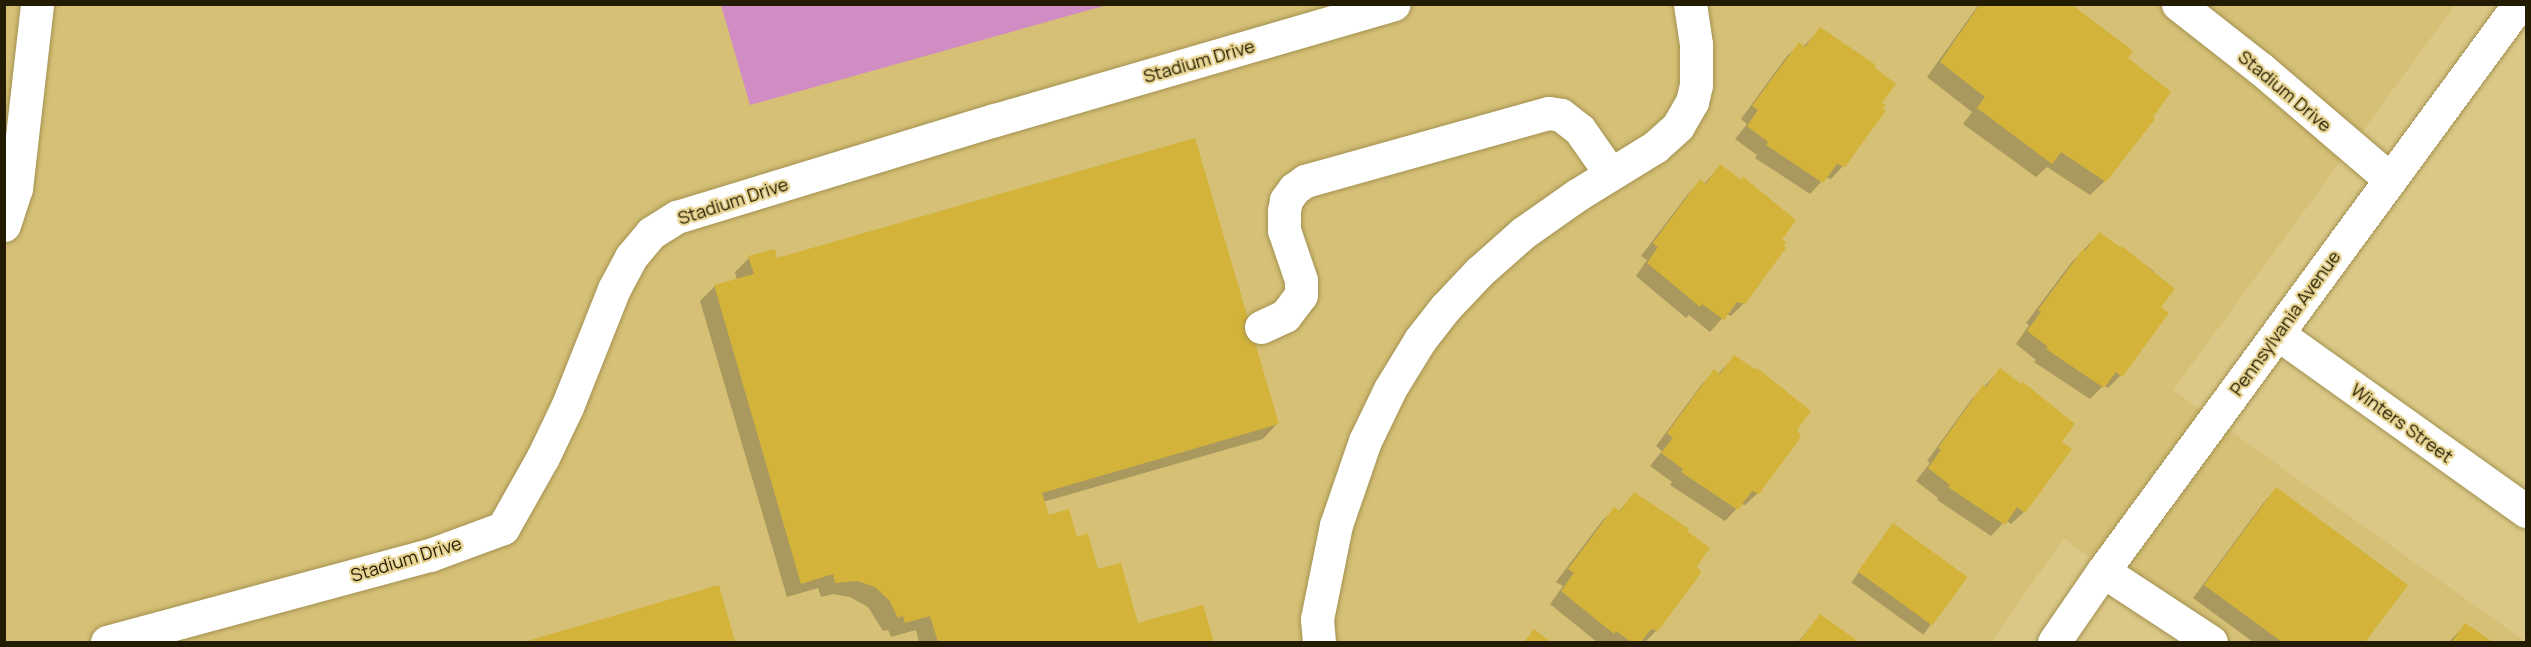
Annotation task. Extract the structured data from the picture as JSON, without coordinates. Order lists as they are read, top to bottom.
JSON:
{
  "streets": {
    "street": ["Stadium Drive", "Pennsylvania Avenue", "Winters Street"]
  },
  "crossings": [
    ["Stadium Drive", "Pennsylvania Avenue"],
    ["Pennsylvania Avenue", "Winters Street"]
  ]
}
